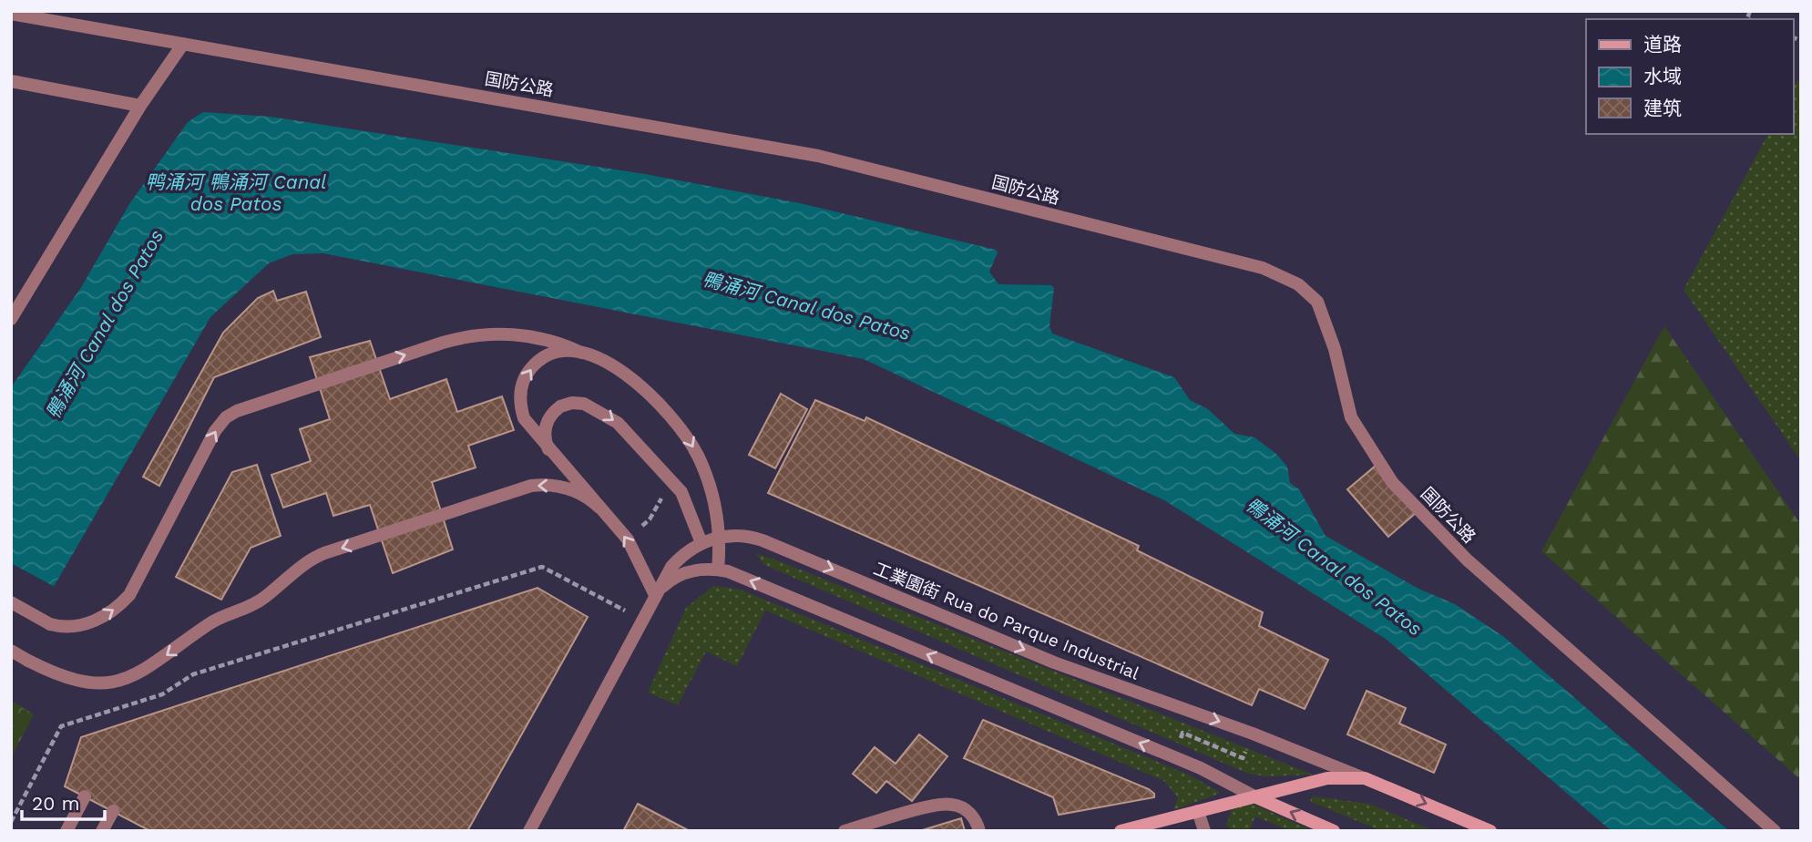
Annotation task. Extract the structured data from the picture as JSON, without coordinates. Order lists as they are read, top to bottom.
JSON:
{
  "streets": {
    "street": ["国防公路", "工業園街 Rua do Parque Industrial"]
  },
  "water": ["鸭涌河 鴨涌河 Canal dos Patos", "鴨涌河 Canal dos Patos"],
  "legend": ["道路", "水域", "建筑"],
  "scale_bar": "20 m"
}
